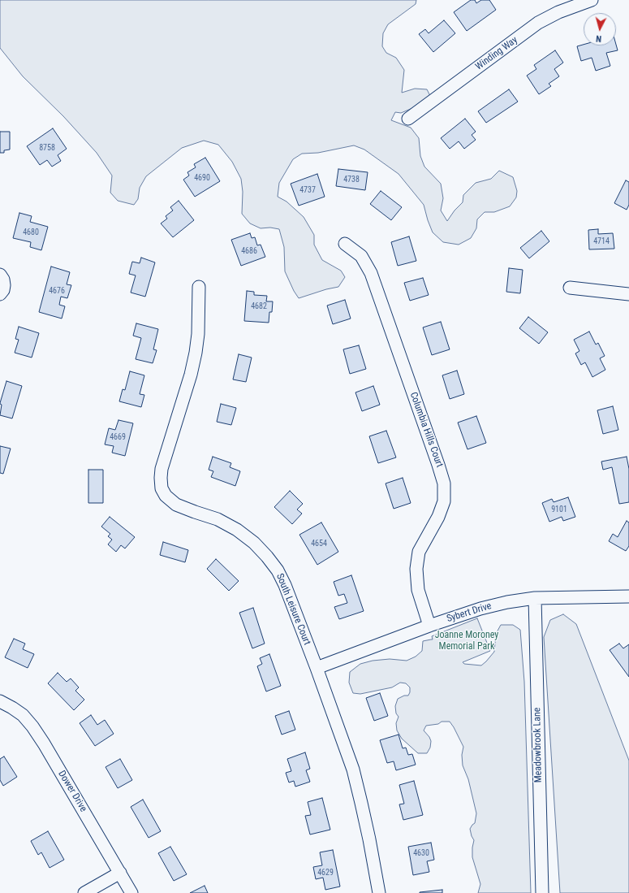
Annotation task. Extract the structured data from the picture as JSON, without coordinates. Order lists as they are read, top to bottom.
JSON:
{
  "streets": {
    "street": [
      "Winding Way",
      "Columbia Hills Court",
      "South Leisure Court",
      "Sybert Drive",
      "Meadowbrook Lane",
      "Dower Drive"
    ]
  },
  "crossings": [
    ["Columbia Hills Court", "Sybert Drive"],
    ["South Leisure Court", "Sybert Drive"],
    ["Sybert Drive", "Meadowbrook Lane"]
  ],
  "parks": ["Joanne Moroney Memorial Park"],
  "house_numbers": [
    "8758",
    "4690",
    "4738",
    "4737",
    "4680",
    "4714",
    "4686",
    "4676",
    "4682",
    "4669",
    "9101",
    "4654",
    "4630",
    "4629"
  ],
  "north": "bottom"
}
